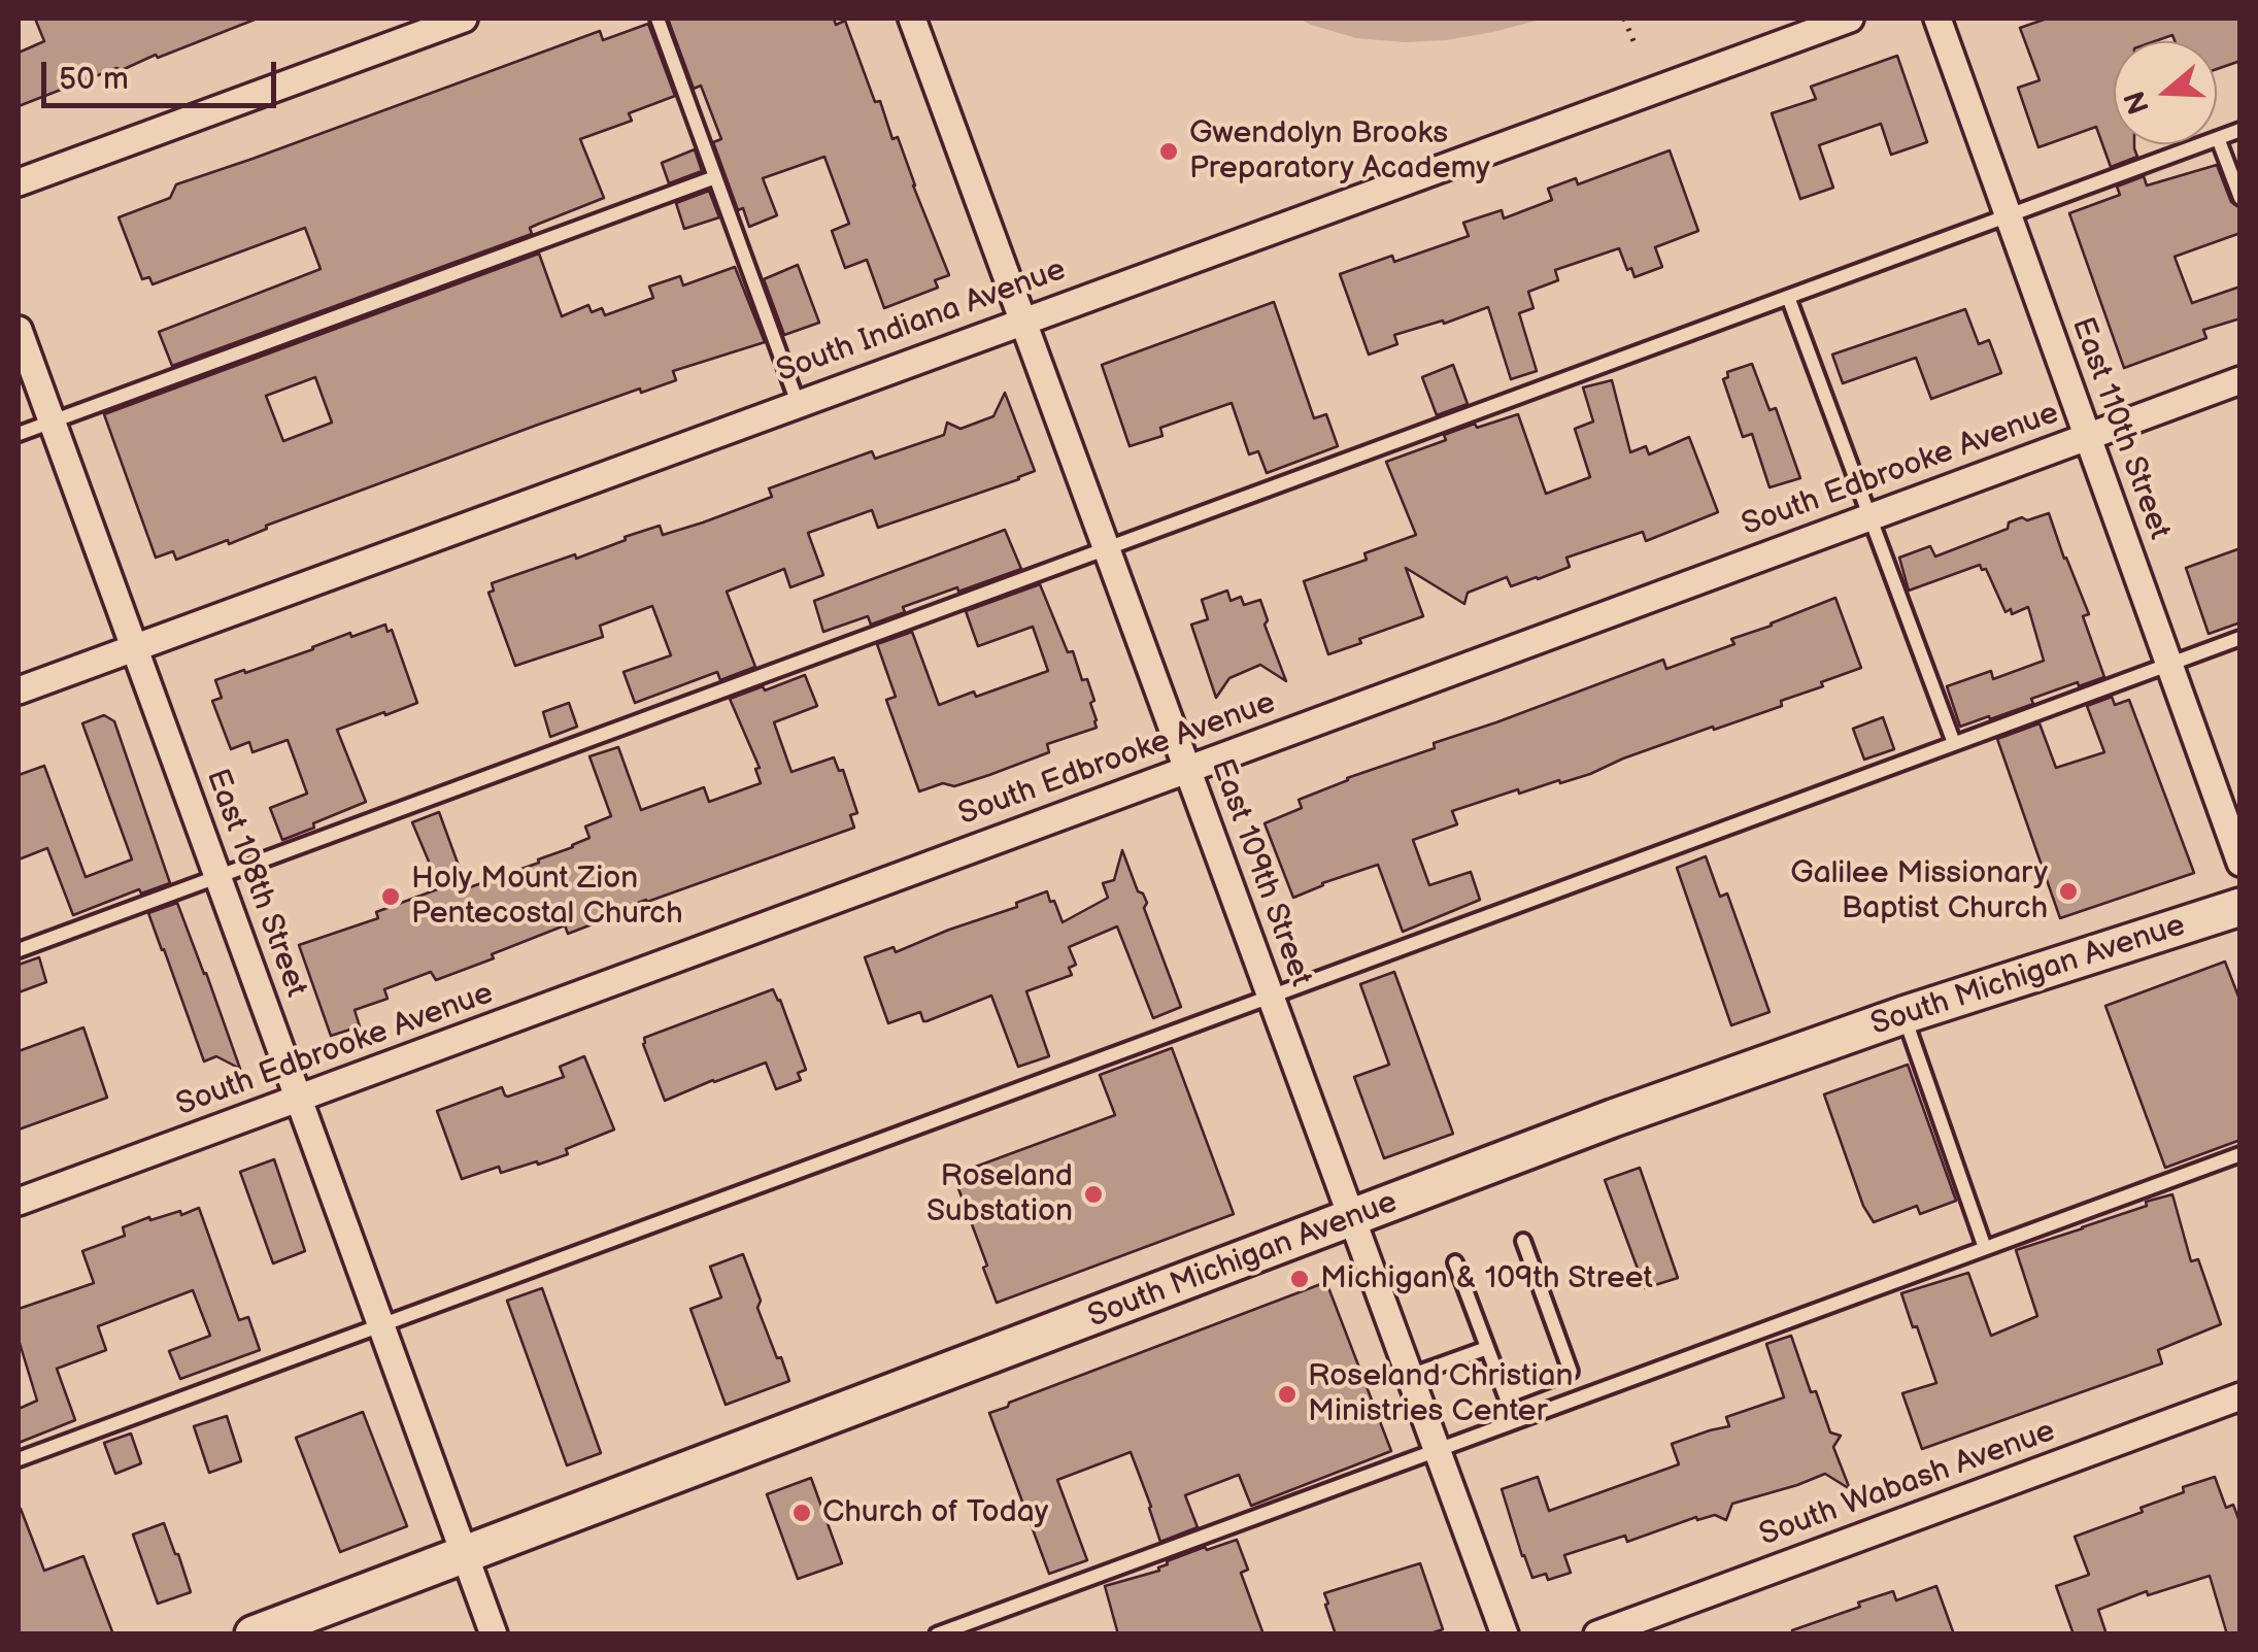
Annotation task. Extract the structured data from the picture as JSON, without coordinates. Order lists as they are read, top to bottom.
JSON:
{
  "streets": {
    "main road": ["South Michigan Avenue"],
    "street": [
      "South Indiana Avenue",
      "East 110th Street",
      "South Edbrooke Avenue",
      "East 109th Street",
      "East 108th Street",
      "South Wabash Avenue"
    ]
  },
  "crossings": [
    ["South Indiana Avenue", "East 109th Street"],
    ["South Indiana Avenue", "East 108th Street"],
    ["East 110th Street", "South Edbrooke Avenue"],
    ["South Edbrooke Avenue", "East 109th Street"],
    ["South Edbrooke Avenue", "East 108th Street"],
    ["East 109th Street", "South Michigan Avenue"],
    ["East 108th Street", "South Michigan Avenue"]
  ],
  "places": [
    "Gwendolyn Brooks Preparatory Academy",
    "Galilee Missionary Baptist Church",
    "Holy Mount Zion Pentecostal Church",
    "Roseland Substation",
    "Michigan & 109th Street",
    "Roseland Christian Ministries Center",
    "Church of Today"
  ],
  "scale_bar": "50 m",
  "north": "left"
}
